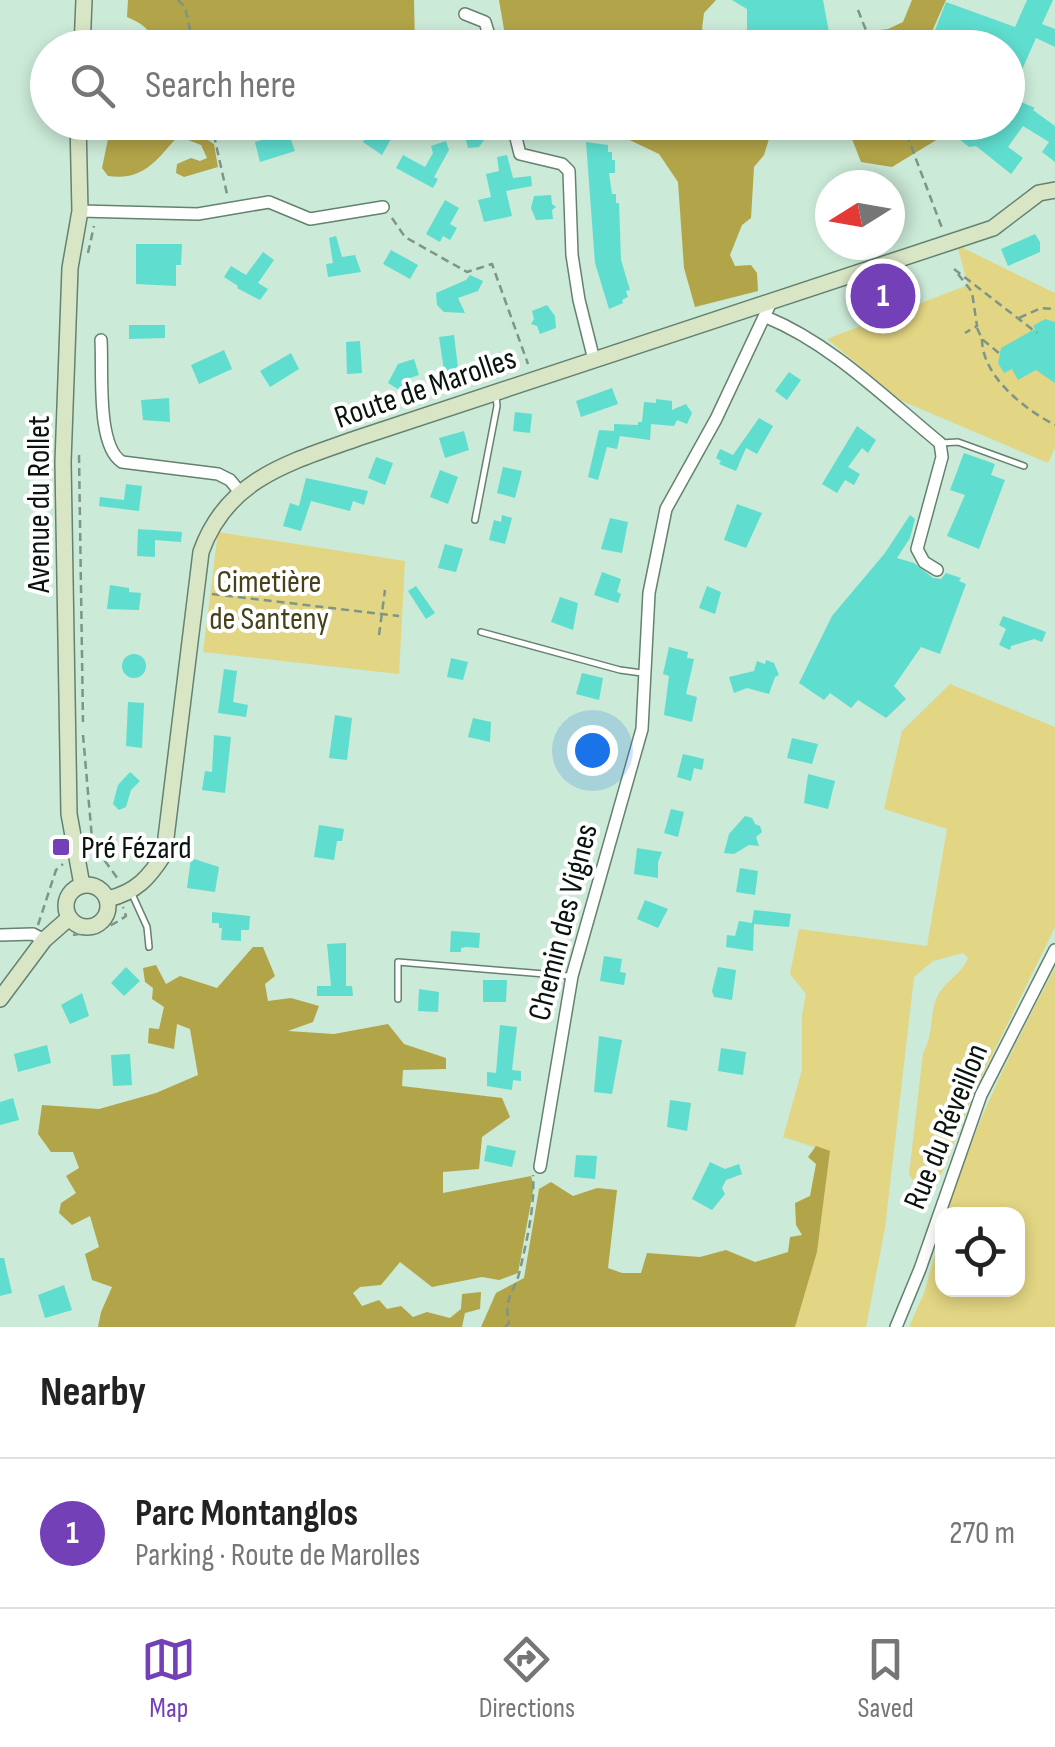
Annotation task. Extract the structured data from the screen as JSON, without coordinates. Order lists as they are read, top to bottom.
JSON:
{
  "streets": {
    "street": [
      "Route de Marolles",
      "Avenue du Rollet",
      "Chemin des Vignes",
      "Rue du Réveillon"
    ]
  },
  "crossings": [
    ["Route de Marolles", "Avenue du Rollet"],
    ["Route de Marolles", "Chemin des Vignes"]
  ],
  "parks": ["Cimetière de Santeny"],
  "places": {
    "transit": ["Pré Fézard"]
  },
  "north": "left",
  "page": {
    "search": "Search here",
    "pins": "1",
    "heading": "Nearby",
    "list": [
      {
        "mark": "1",
        "name": "Parc Montanglos",
        "note": "Parking · Route de Marolles",
        "value": "270 m"
      }
    ],
    "nav": ["Map", "Directions", "Saved"]
  }
}
